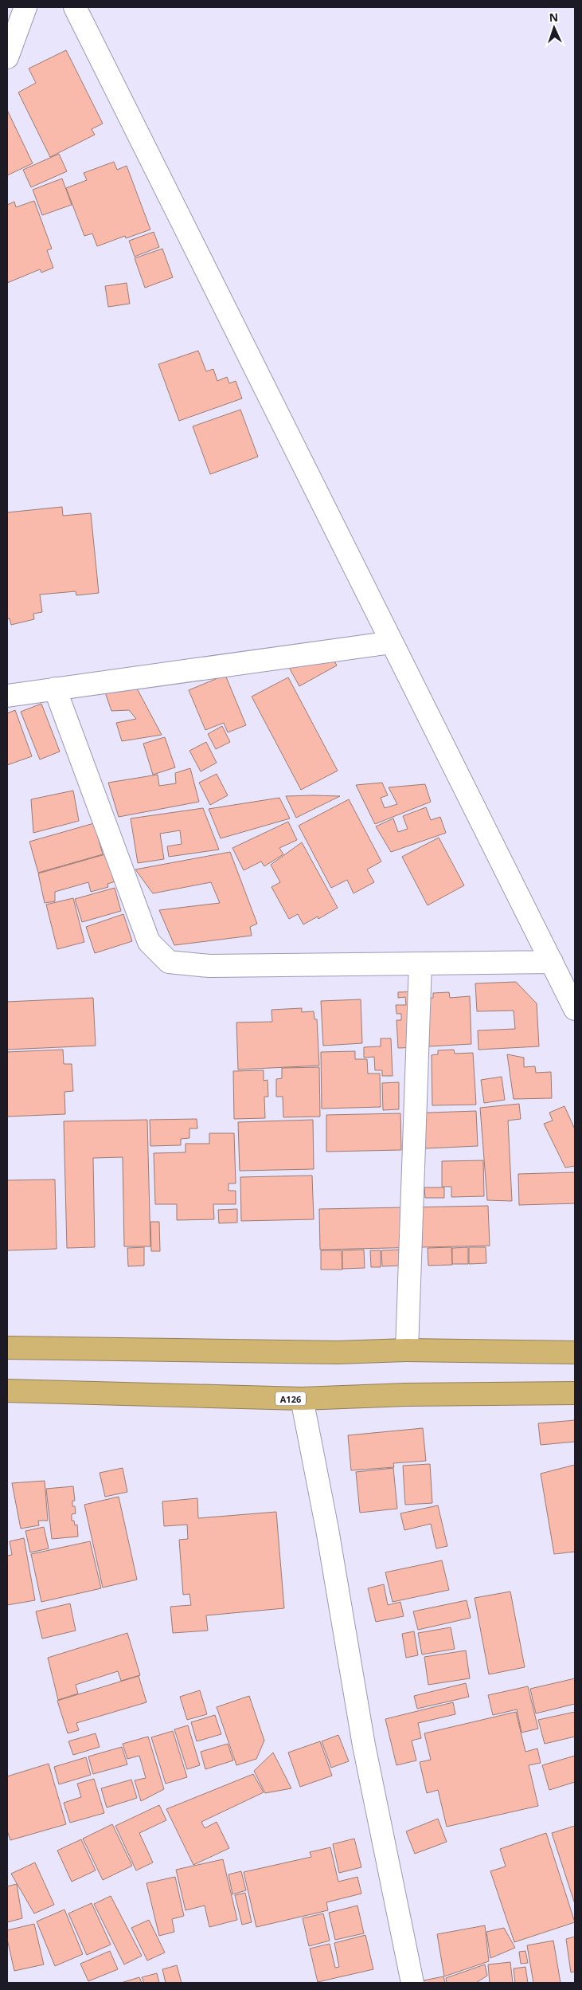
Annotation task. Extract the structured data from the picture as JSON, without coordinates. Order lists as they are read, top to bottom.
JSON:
{
  "streets": {
    "highway": ["A126"]
  },
  "north": "top"
}
